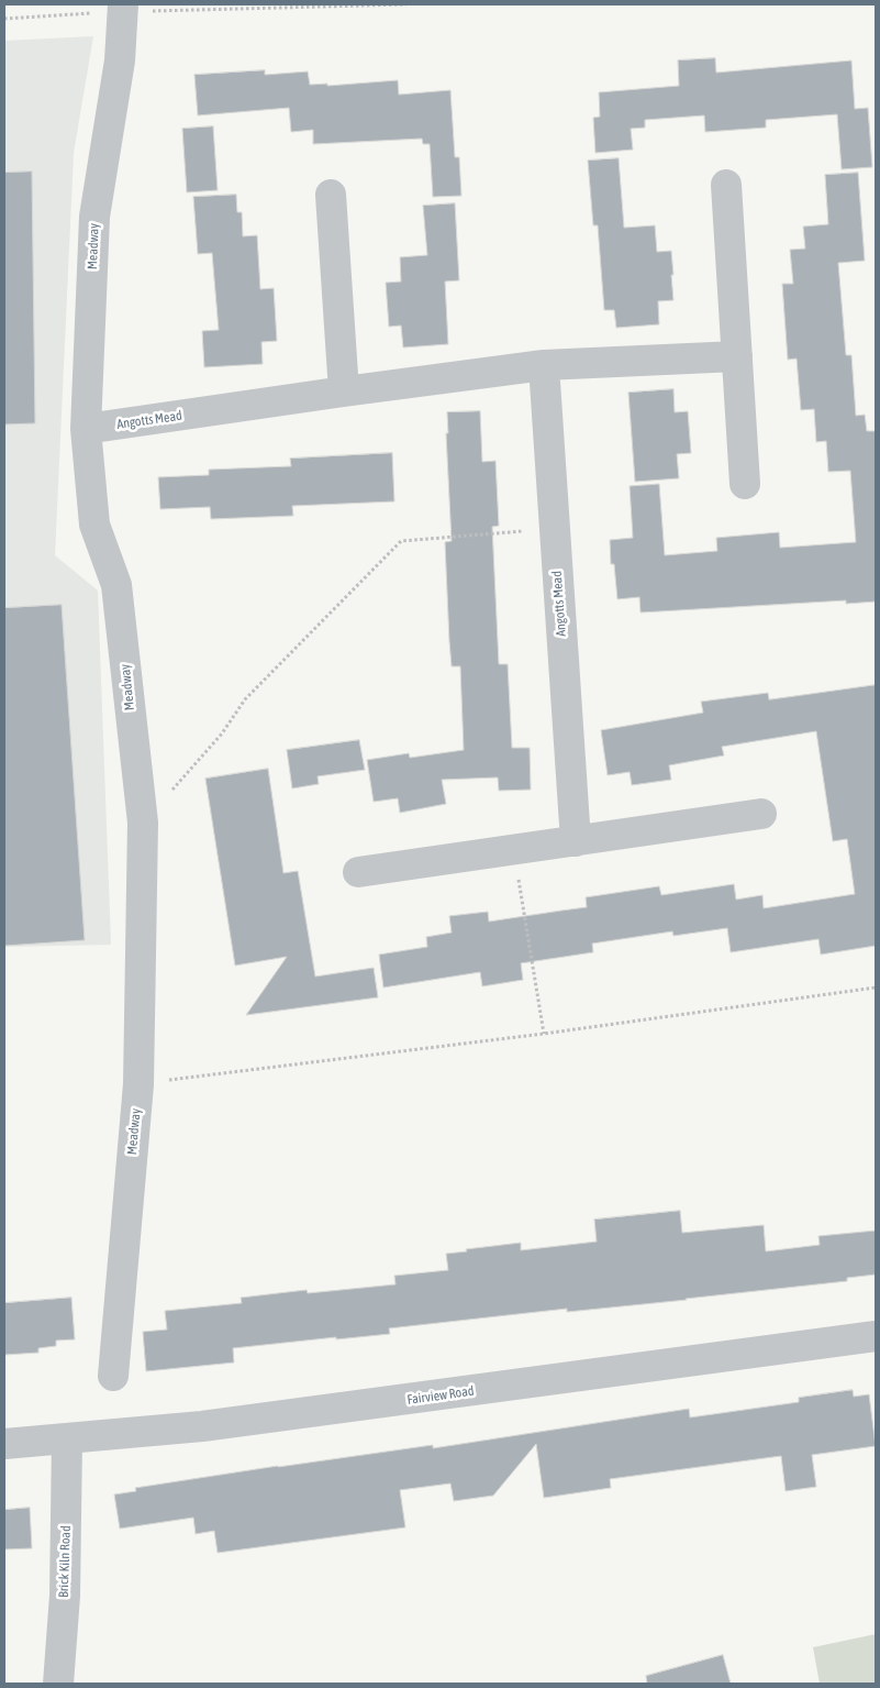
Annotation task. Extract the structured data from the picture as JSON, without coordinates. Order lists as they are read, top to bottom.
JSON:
{
  "streets": {
    "street": [
      "Meadway",
      "Angotts Mead",
      "Fairview Road",
      "Brick Kiln Road"
    ]
  },
  "crossings": [
    ["Meadway", "Angotts Mead"],
    ["Fairview Road", "Brick Kiln Road"]
  ]
}
